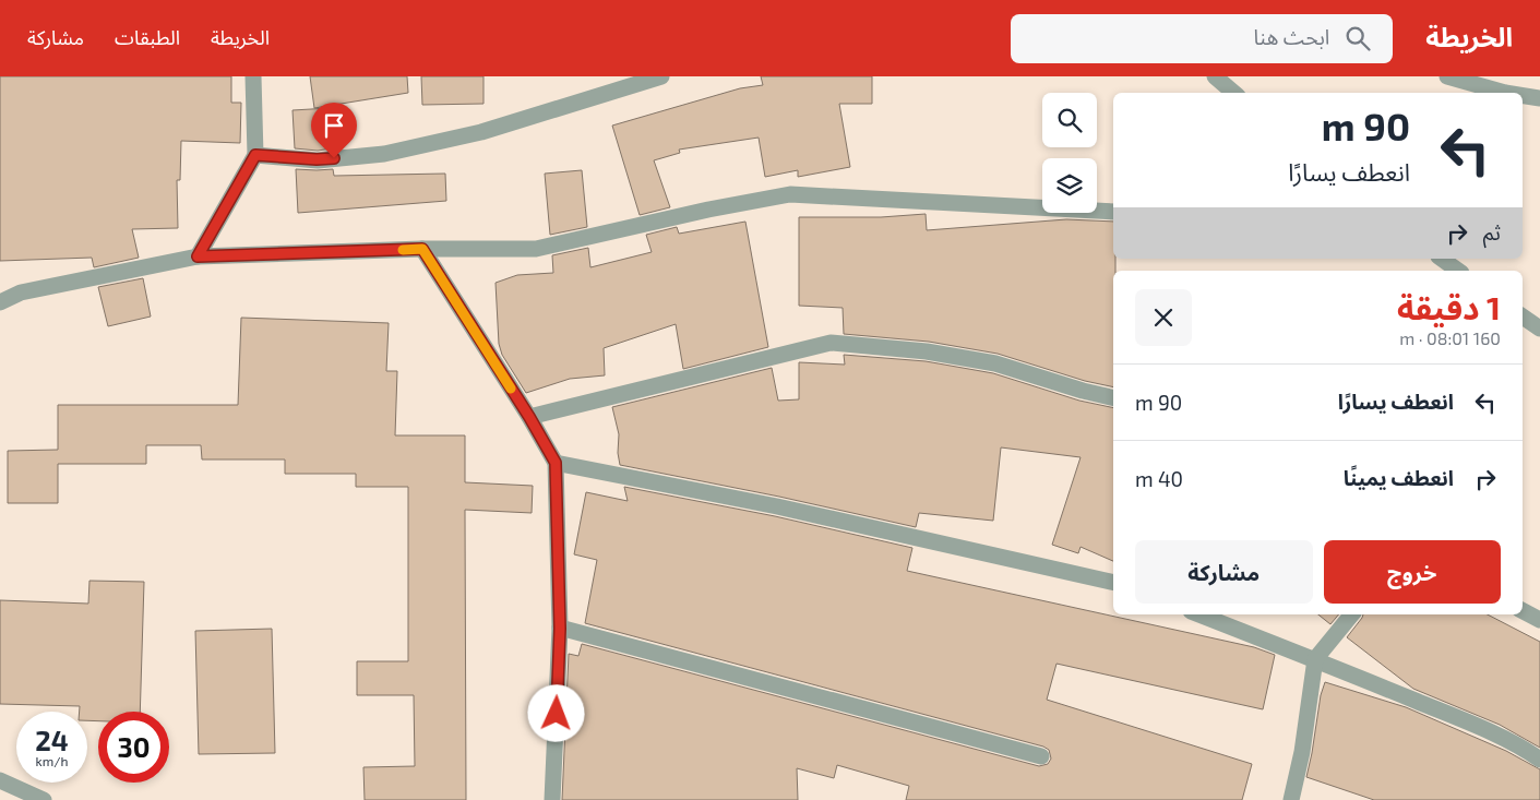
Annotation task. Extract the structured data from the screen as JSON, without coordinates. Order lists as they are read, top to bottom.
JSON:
{
  "page": {
    "header": "الخريطة",
    "search": "ابحث هنا",
    "nav": ["الخريطة", "الطبقات", "مشاركة"],
    "turn": ["90 m", "انعطف يسارًا"],
    "then": "ثم",
    "heading": ["1 دقيقة", "160 m · 08:01"],
    "list": [
      {
        "name": "انعطف يسارًا",
        "value": "90 m"
      },
      {
        "name": "انعطف يمينًا",
        "value": "40 m"
      }
    ],
    "buttons": ["خروج", "مشاركة"],
    "speed": "24 km/h",
    "limit": "30"
  }
}
